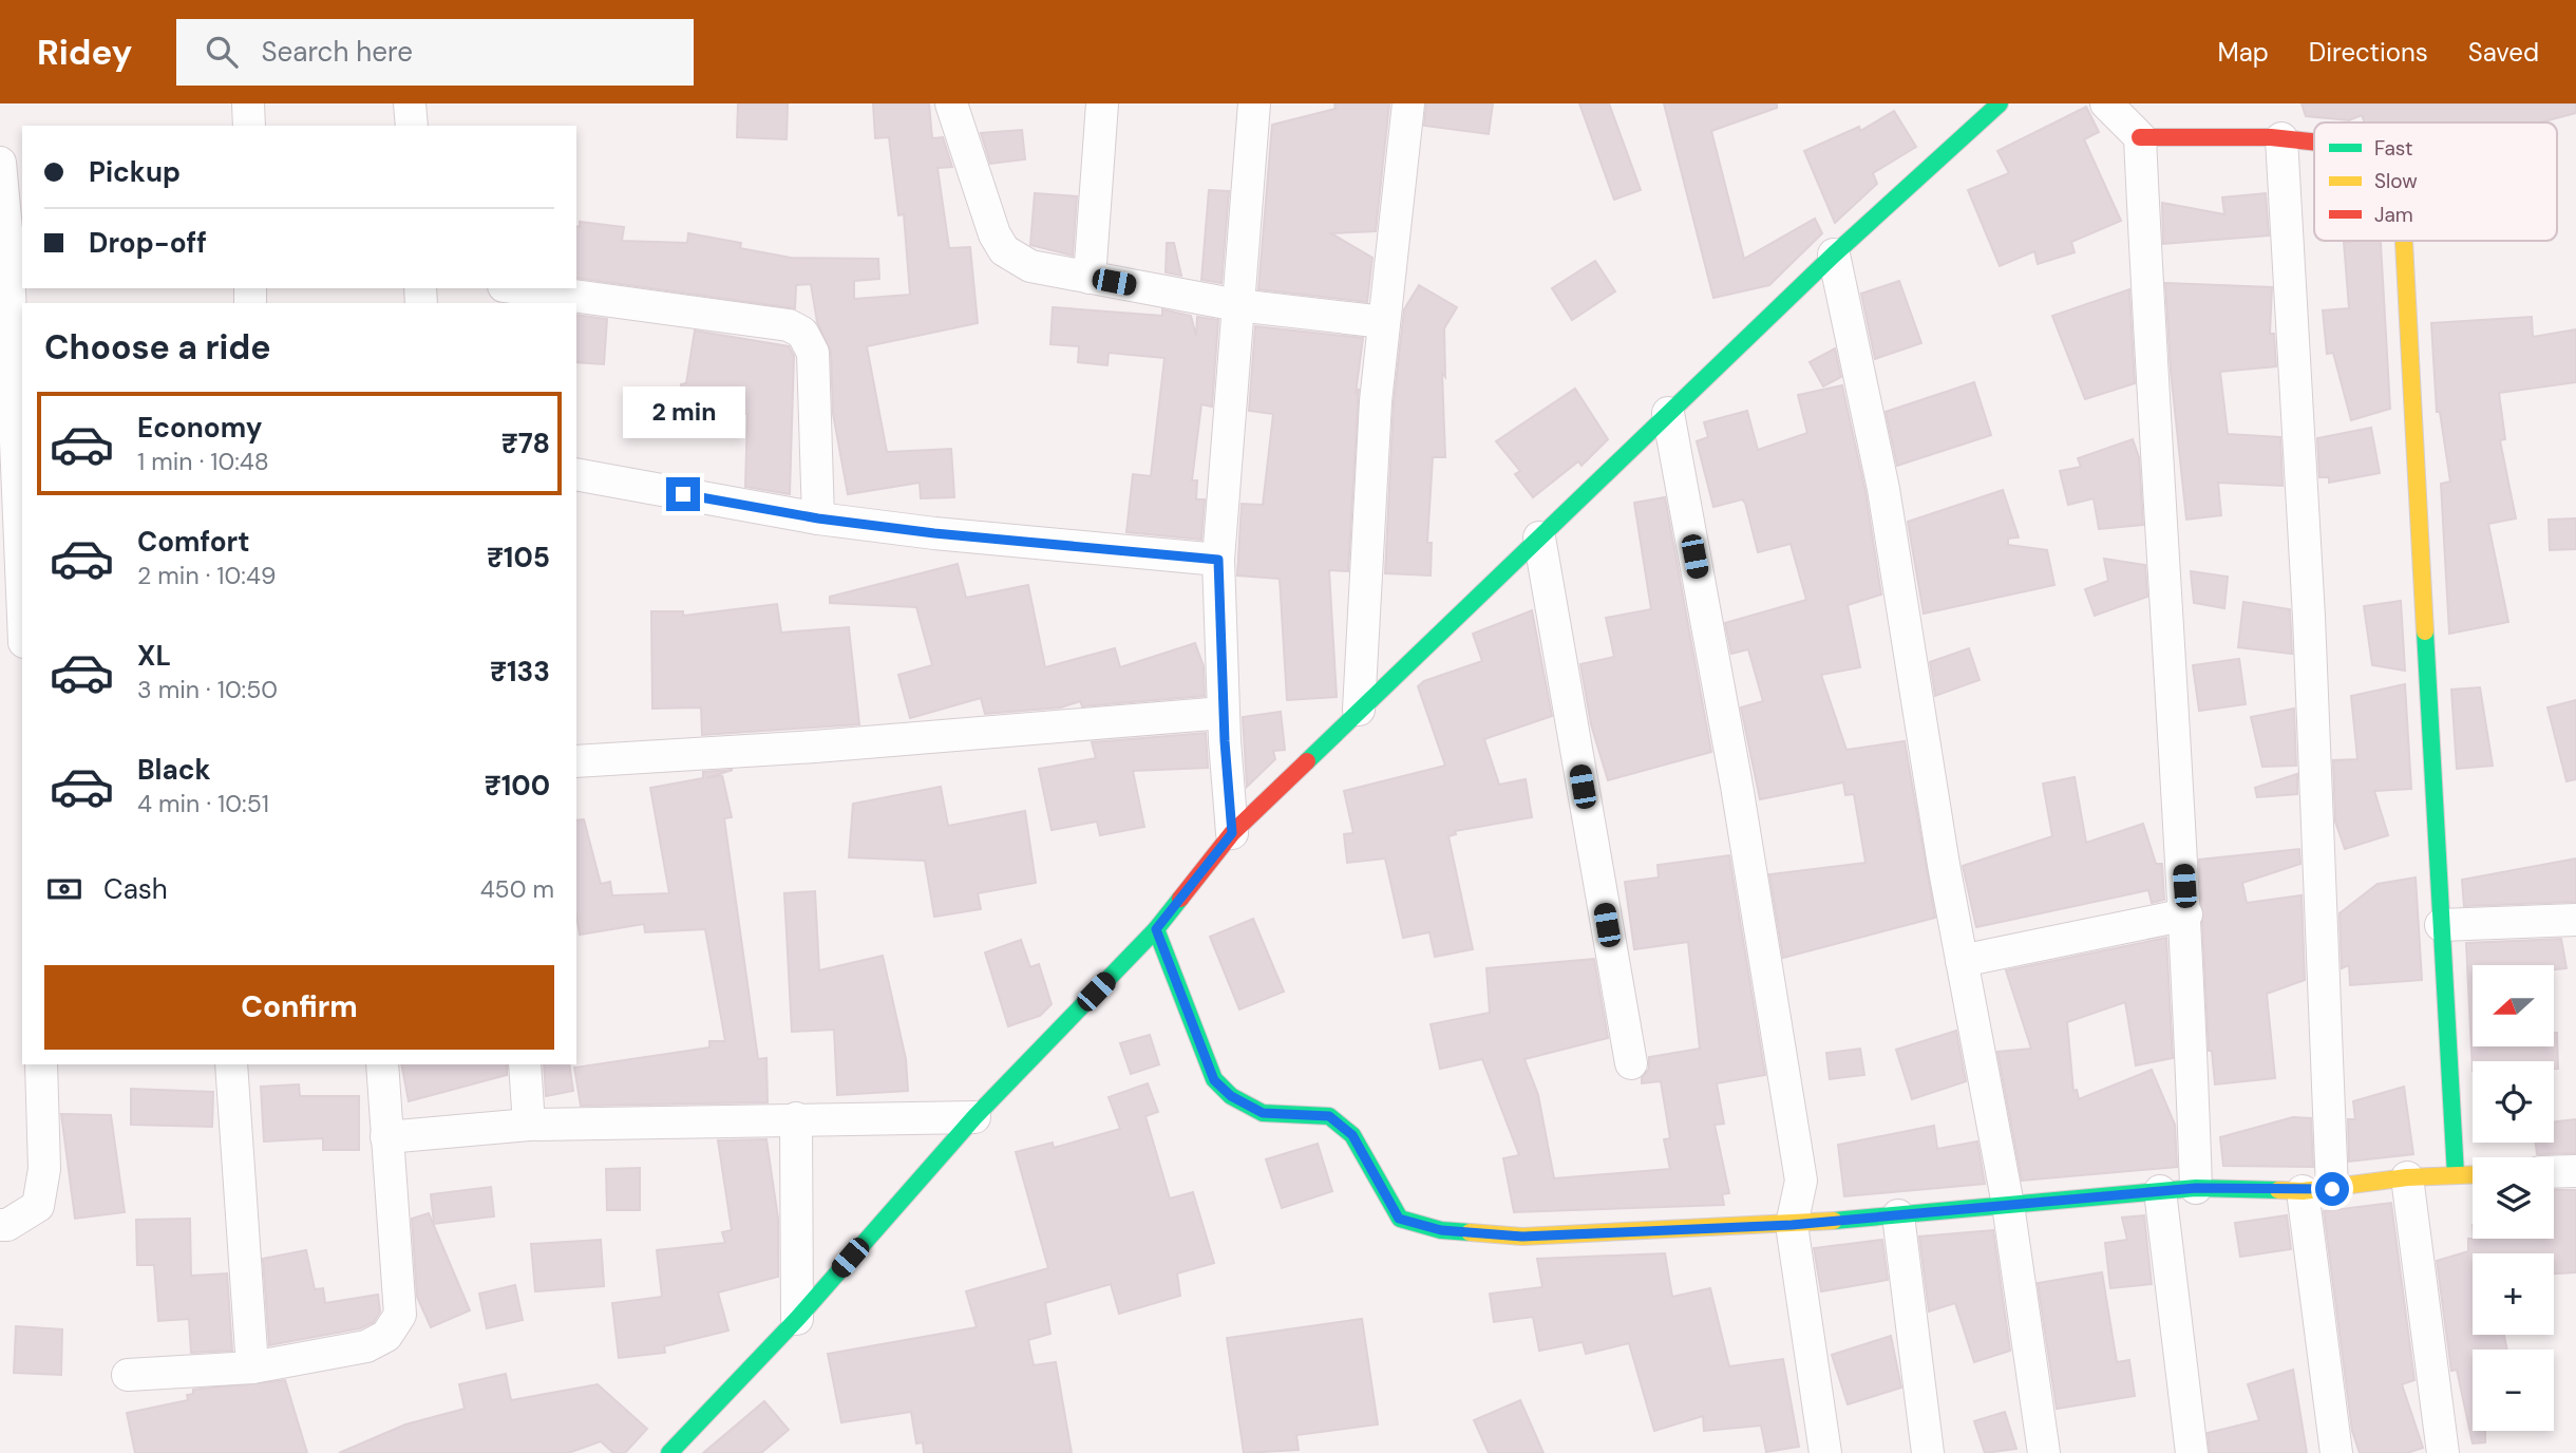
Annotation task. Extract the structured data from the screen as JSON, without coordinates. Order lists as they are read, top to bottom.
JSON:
{
  "legend": ["Fast", "Slow", "Jam"],
  "north": "left",
  "page": {
    "header": "Ridey",
    "search": "Search here",
    "nav": ["Map", "Directions", "Saved"],
    "banner": ["Pickup", "Drop-off"],
    "heading": "Choose a ride",
    "bubble": "2 min",
    "list": [
      {
        "name": "Economy",
        "note": "1 min · 10:48",
        "value": "₹78"
      },
      {
        "name": "Comfort",
        "note": "2 min · 10:49",
        "value": "₹105"
      },
      {
        "name": "XL",
        "note": "3 min · 10:50",
        "value": "₹133"
      },
      {
        "name": "Black",
        "note": "4 min · 10:51",
        "value": "₹100"
      }
    ],
    "pay": ["Cash", "450 m"],
    "buttons": "Confirm",
    "map_buttons": ["+", "−"]
  }
}
